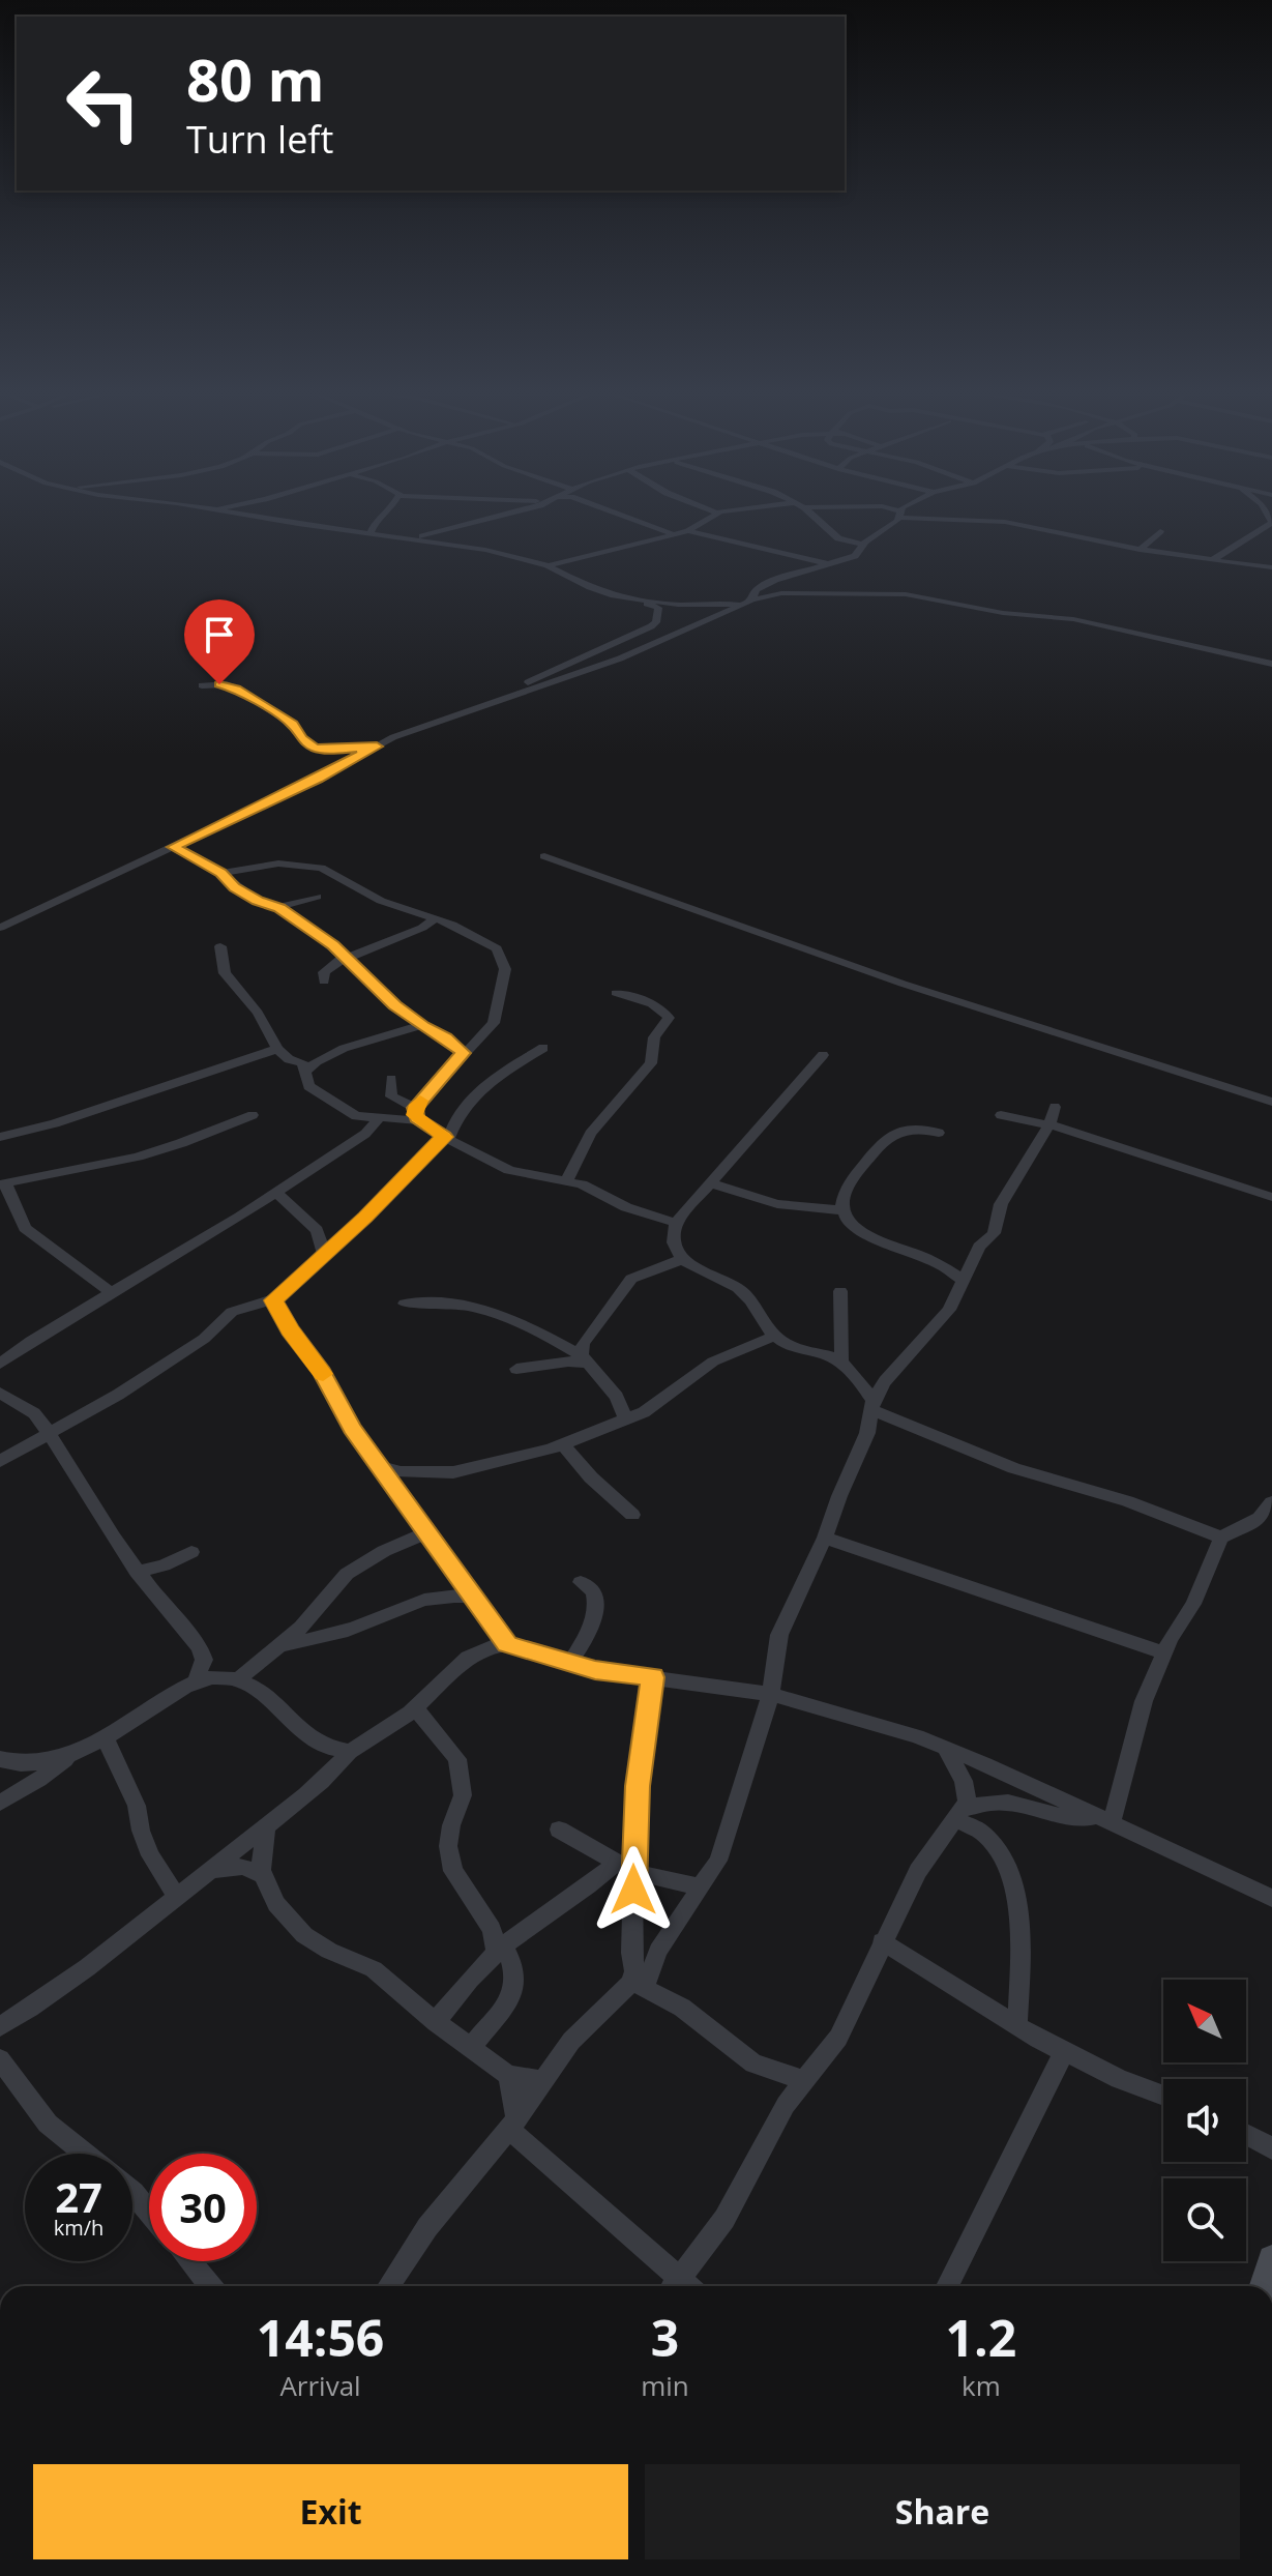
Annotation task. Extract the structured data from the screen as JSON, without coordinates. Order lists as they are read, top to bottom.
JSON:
{
  "north": "top left",
  "page": {
    "turn": ["80 m", "Turn left"],
    "speed": "27 km/h",
    "limit": "30",
    "eta": [
      "14:56",
      "Arrival",
      "3",
      "min",
      "1.2",
      "km"
    ],
    "buttons": ["Exit", "Share"]
  }
}
